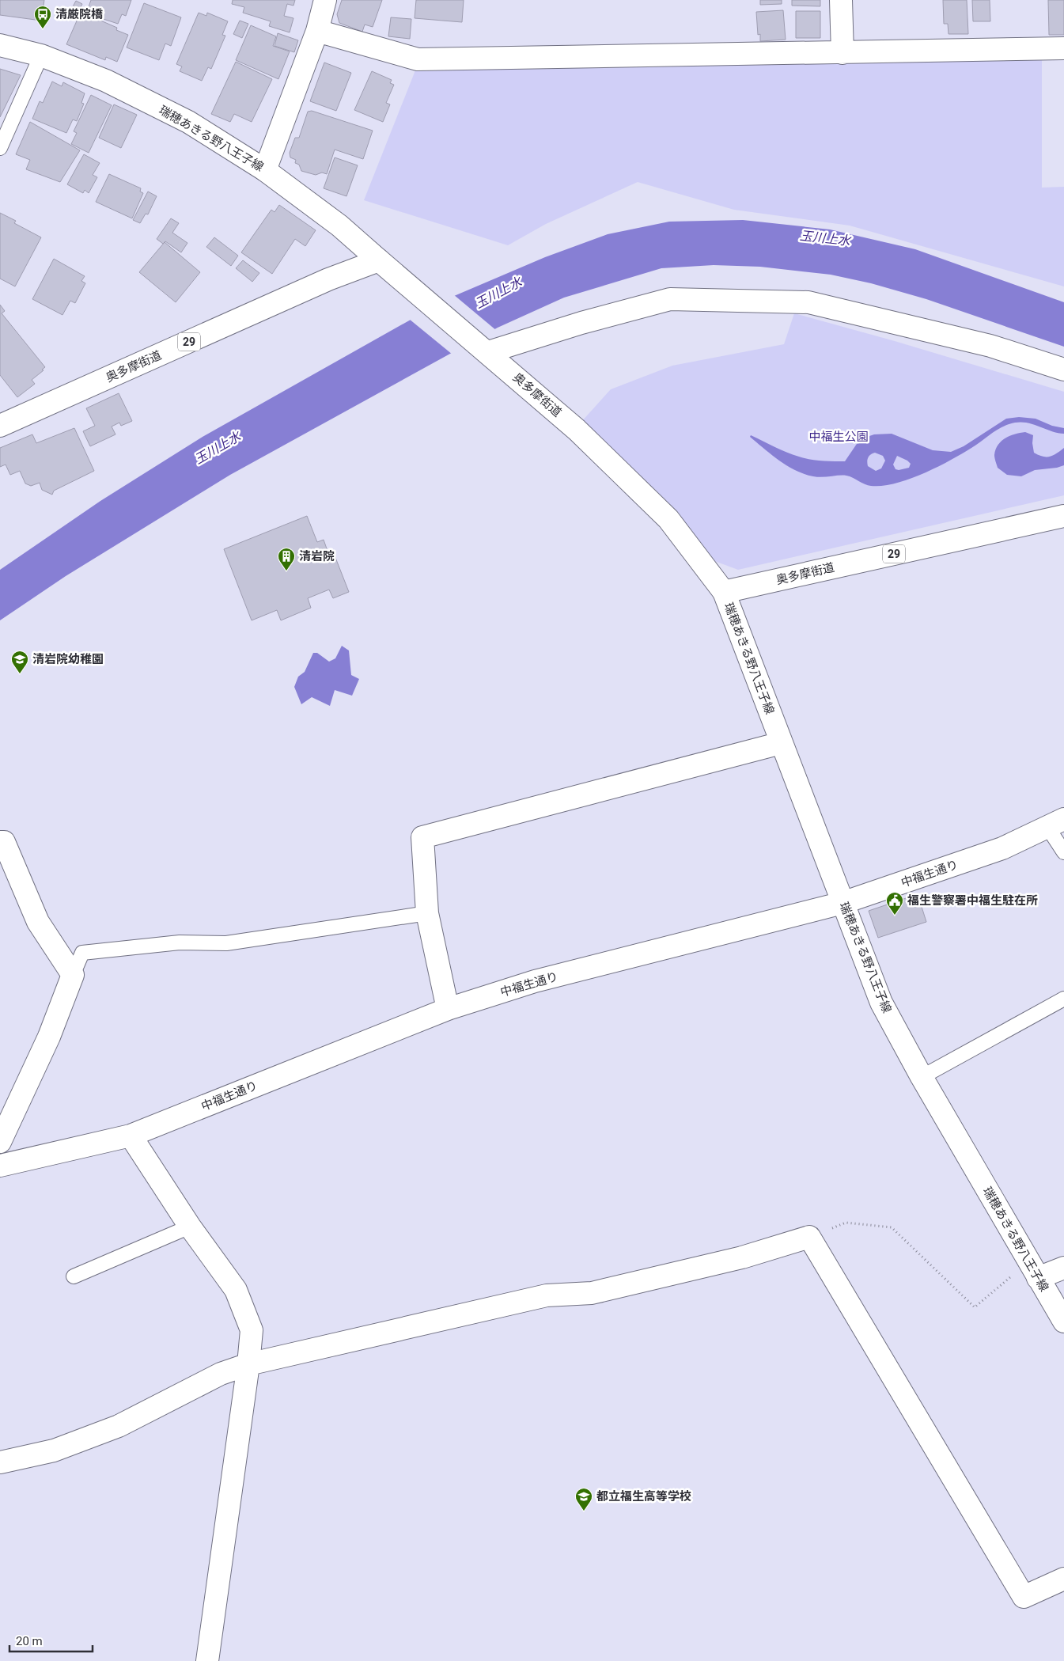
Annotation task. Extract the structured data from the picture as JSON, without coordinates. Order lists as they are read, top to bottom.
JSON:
{
  "streets": {
    "street": [
      "瑞穂あきる野八王子線",
      "29",
      "奥多摩街道",
      "中福生通り"
    ]
  },
  "crossings": [
    ["瑞穂あきる野八王子線", "奥多摩街道"],
    ["瑞穂あきる野八王子線", "中福生通り"]
  ],
  "water": ["玉川上水"],
  "parks": ["中福生公園"],
  "places": {
    "bus stop": ["清厳院橋"],
    "building": ["清岩院"],
    "school or university": ["清岩院幼稚園", "都立福生高等学校"],
    "public building": ["福生警察署中福生駐在所"]
  },
  "scale_bar": "20 m"
}
